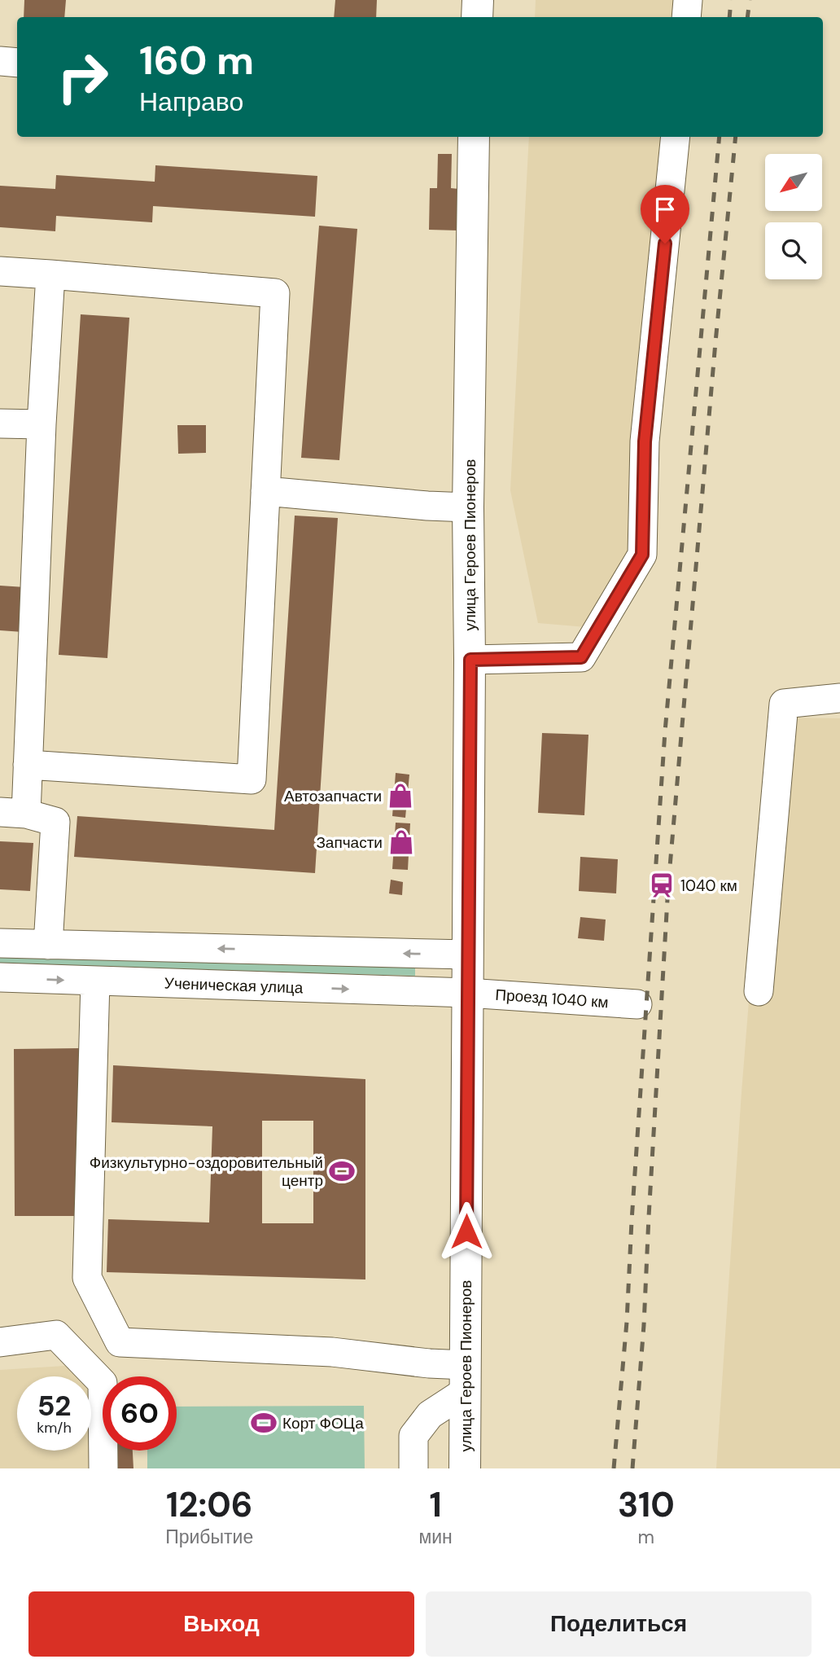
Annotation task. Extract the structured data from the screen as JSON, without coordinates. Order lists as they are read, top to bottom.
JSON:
{
  "streets": {
    "main road": ["улица Героев Пионеров"],
    "street": ["Ученическая улица", "Проезд 1040 км"]
  },
  "crossings": [
    ["улица Героев Пионеров", "Ученическая улица"],
    ["улица Героев Пионеров", "Проезд 1040 км"],
    ["Ученическая улица", "Проезд 1040 км"]
  ],
  "places": {
    "shop": ["Автозапчасти", "Запчасти"],
    "station": ["1040 км"],
    "sports": ["Физкультурно-оздоровительный центр", "Корт ФОЦа"]
  },
  "north": "bottom left",
  "page": {
    "turn": ["160 m", "Направо"],
    "speed": "52 km/h",
    "limit": "60",
    "eta": [
      "12:06",
      "Прибытие",
      "1",
      "мин",
      "310",
      "m"
    ],
    "buttons": ["Выход", "Поделиться"]
  }
}
